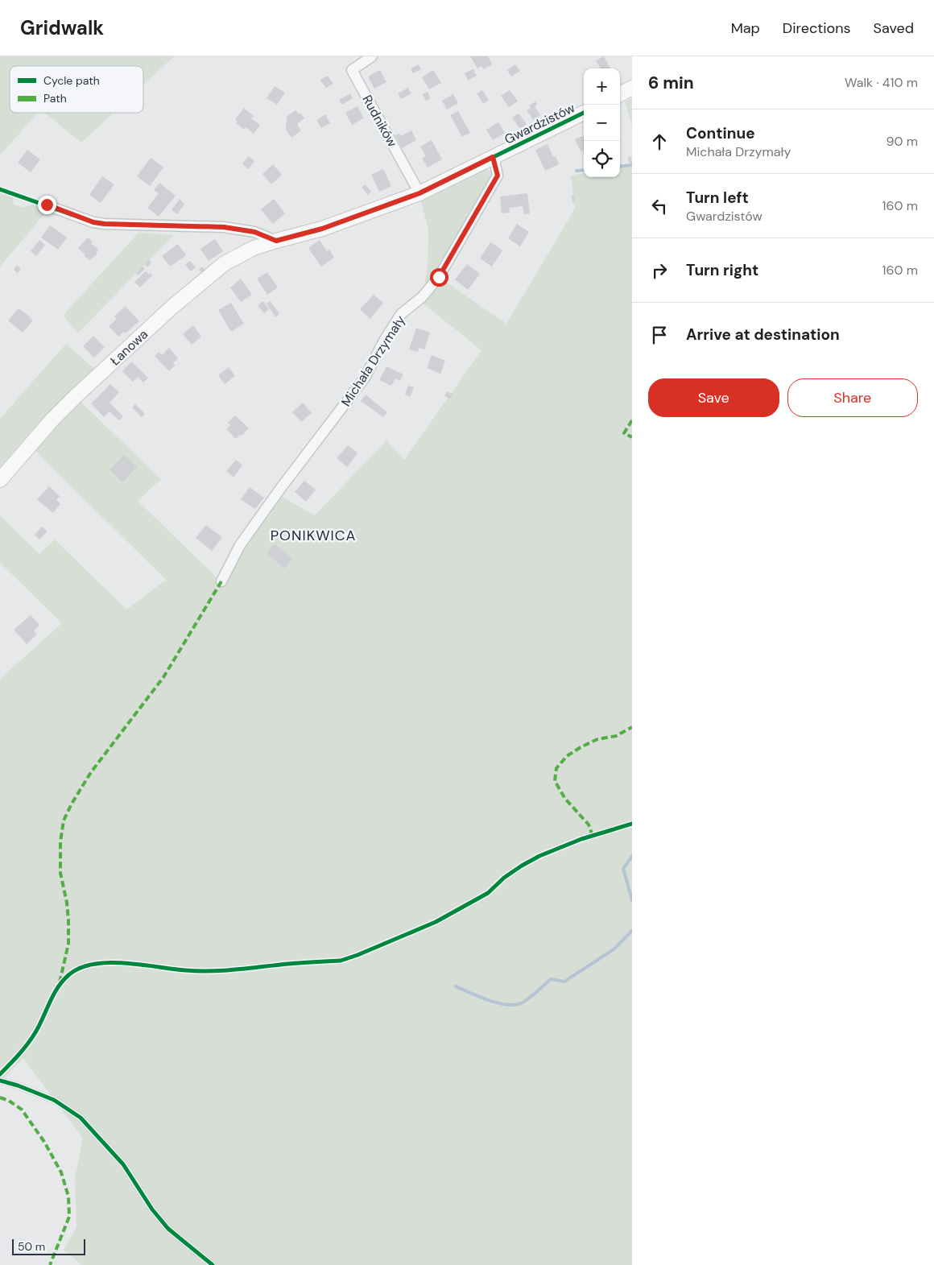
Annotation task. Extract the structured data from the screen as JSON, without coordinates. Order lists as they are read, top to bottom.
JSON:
{
  "streets": {
    "street": [
      "Rudników",
      "Gwardzistów",
      "Łanowa",
      "Michała Drzymały"
    ]
  },
  "crossings": [
    ["Rudników", "Gwardzistów"],
    ["Gwardzistów", "Łanowa"],
    ["Gwardzistów", "Michała Drzymały"]
  ],
  "districts": ["PONIKWICA"],
  "legend": ["Cycle path", "Path"],
  "scale_bar": "50 m",
  "page": {
    "header": "Gridwalk",
    "nav": ["Map", "Directions", "Saved"],
    "heading": ["6 min", "Walk · 410 m"],
    "map_buttons": ["+", "−"],
    "list": [
      ["Continue", "Michała Drzymały", "90 m"],
      ["Turn left", "Gwardzistów", "160 m"],
      ["Turn right", "160 m"],
      "Arrive at destination"
    ],
    "buttons": ["Save", "Share"],
    "scale": "50 m"
  }
}
